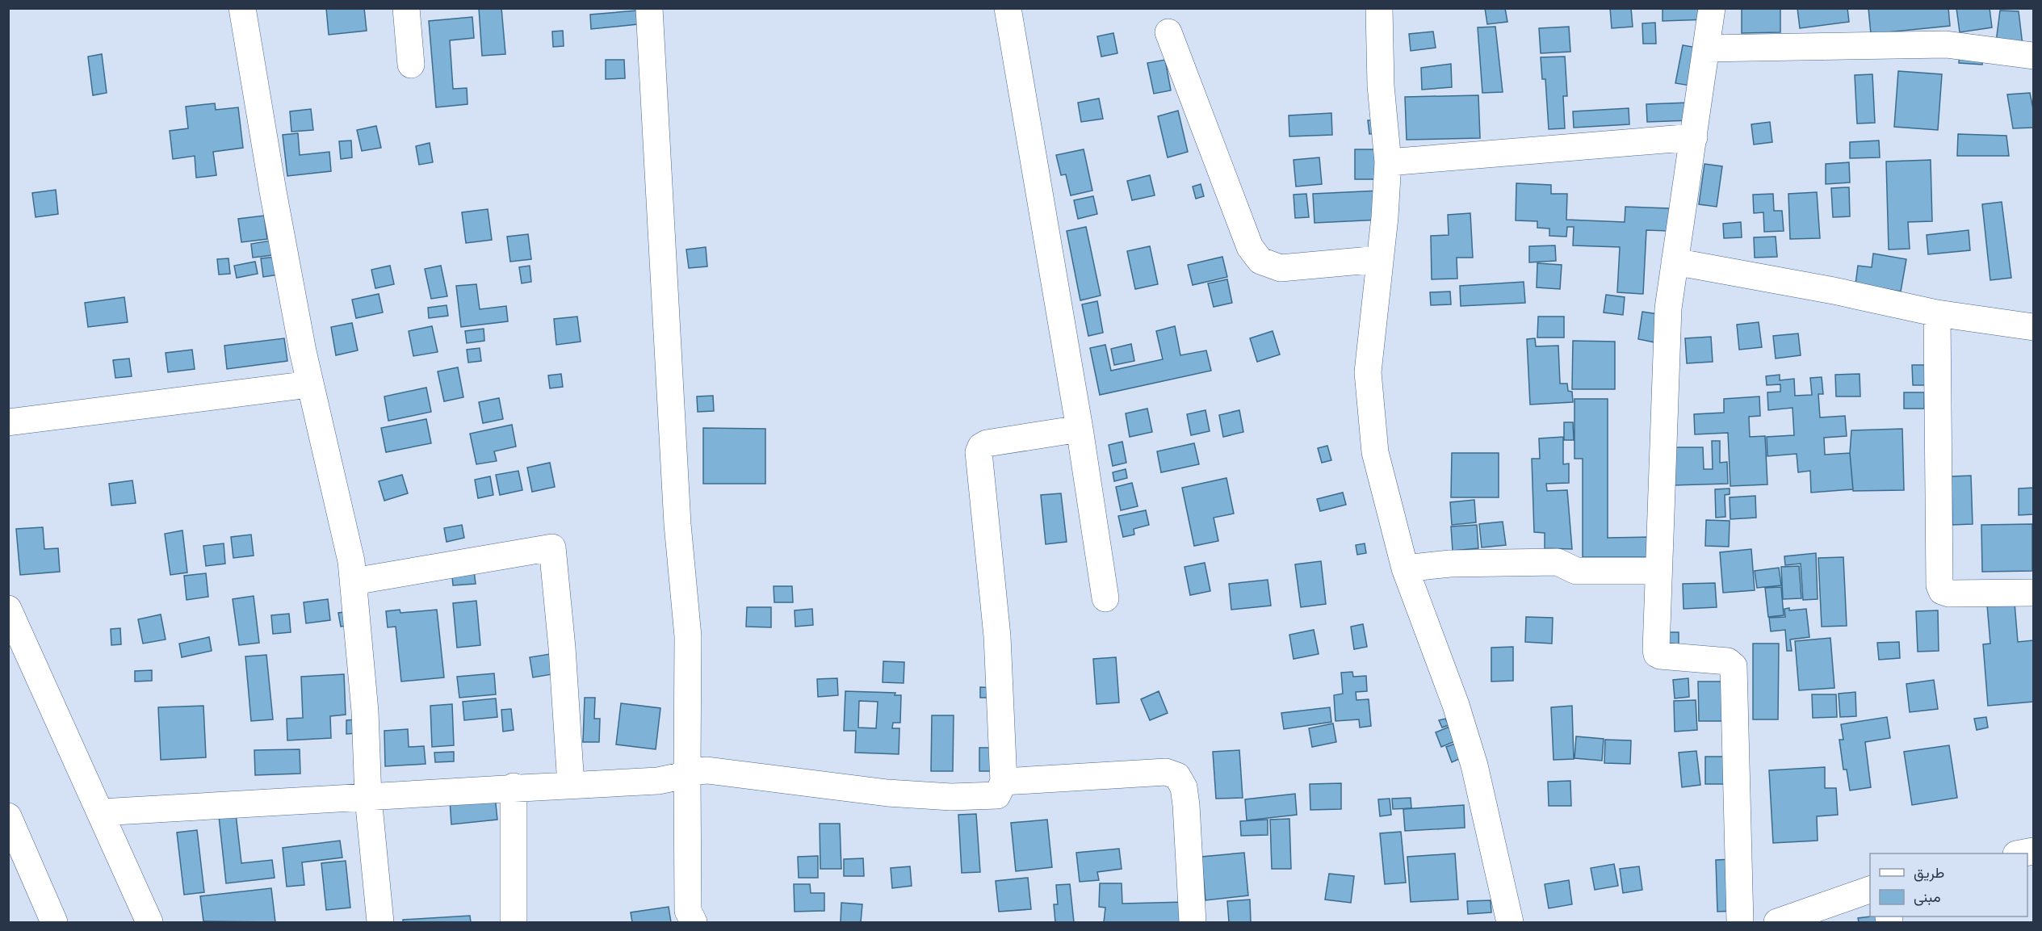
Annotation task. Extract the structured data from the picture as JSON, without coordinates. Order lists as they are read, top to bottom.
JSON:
{
  "legend": ["طريق", "مبنى"]
}
